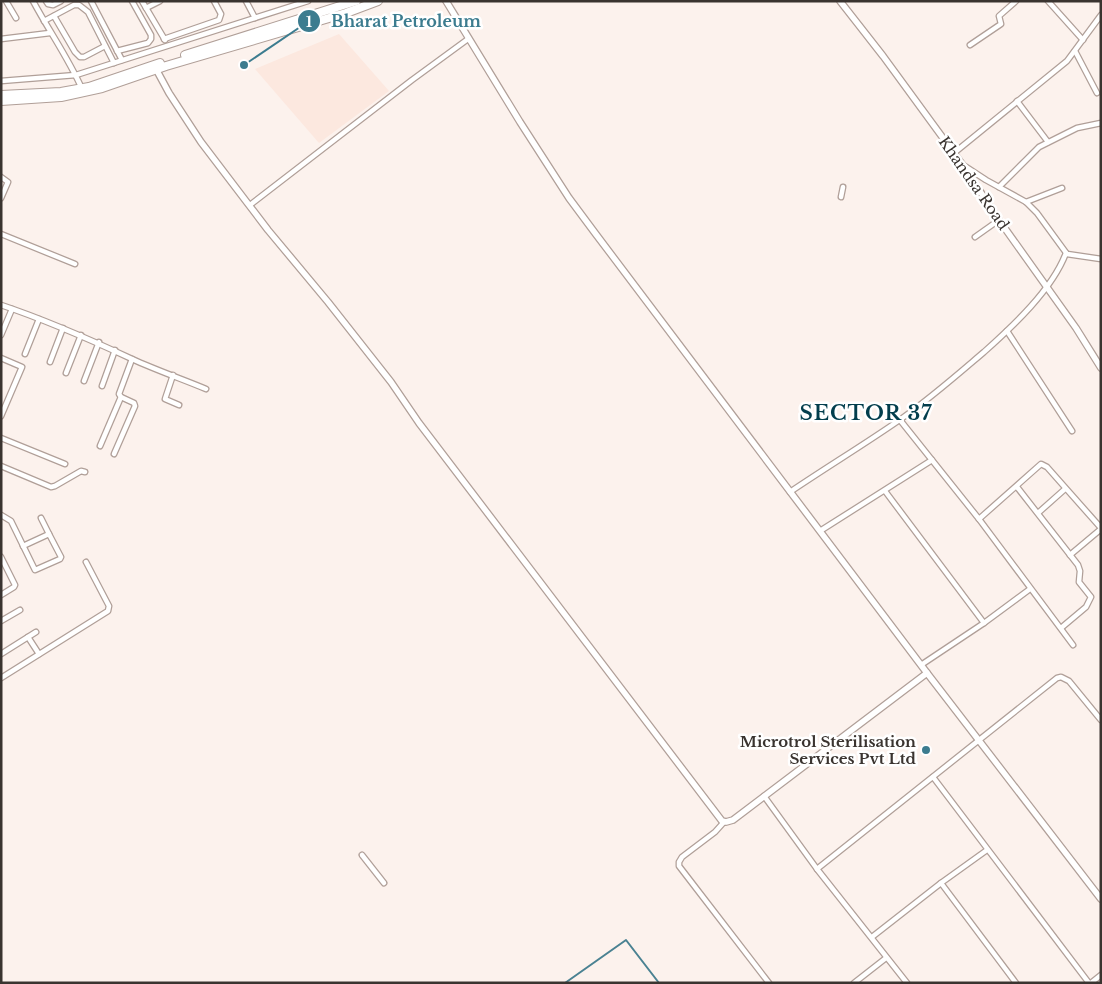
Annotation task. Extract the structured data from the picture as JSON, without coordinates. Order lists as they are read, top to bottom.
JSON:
{
  "streets": {
    "street": ["Khandsa Road"]
  },
  "districts": ["SECTOR 37"],
  "places": ["Bharat Petroleum", "Microtrol Sterilisation Services Pvt Ltd"]
}
